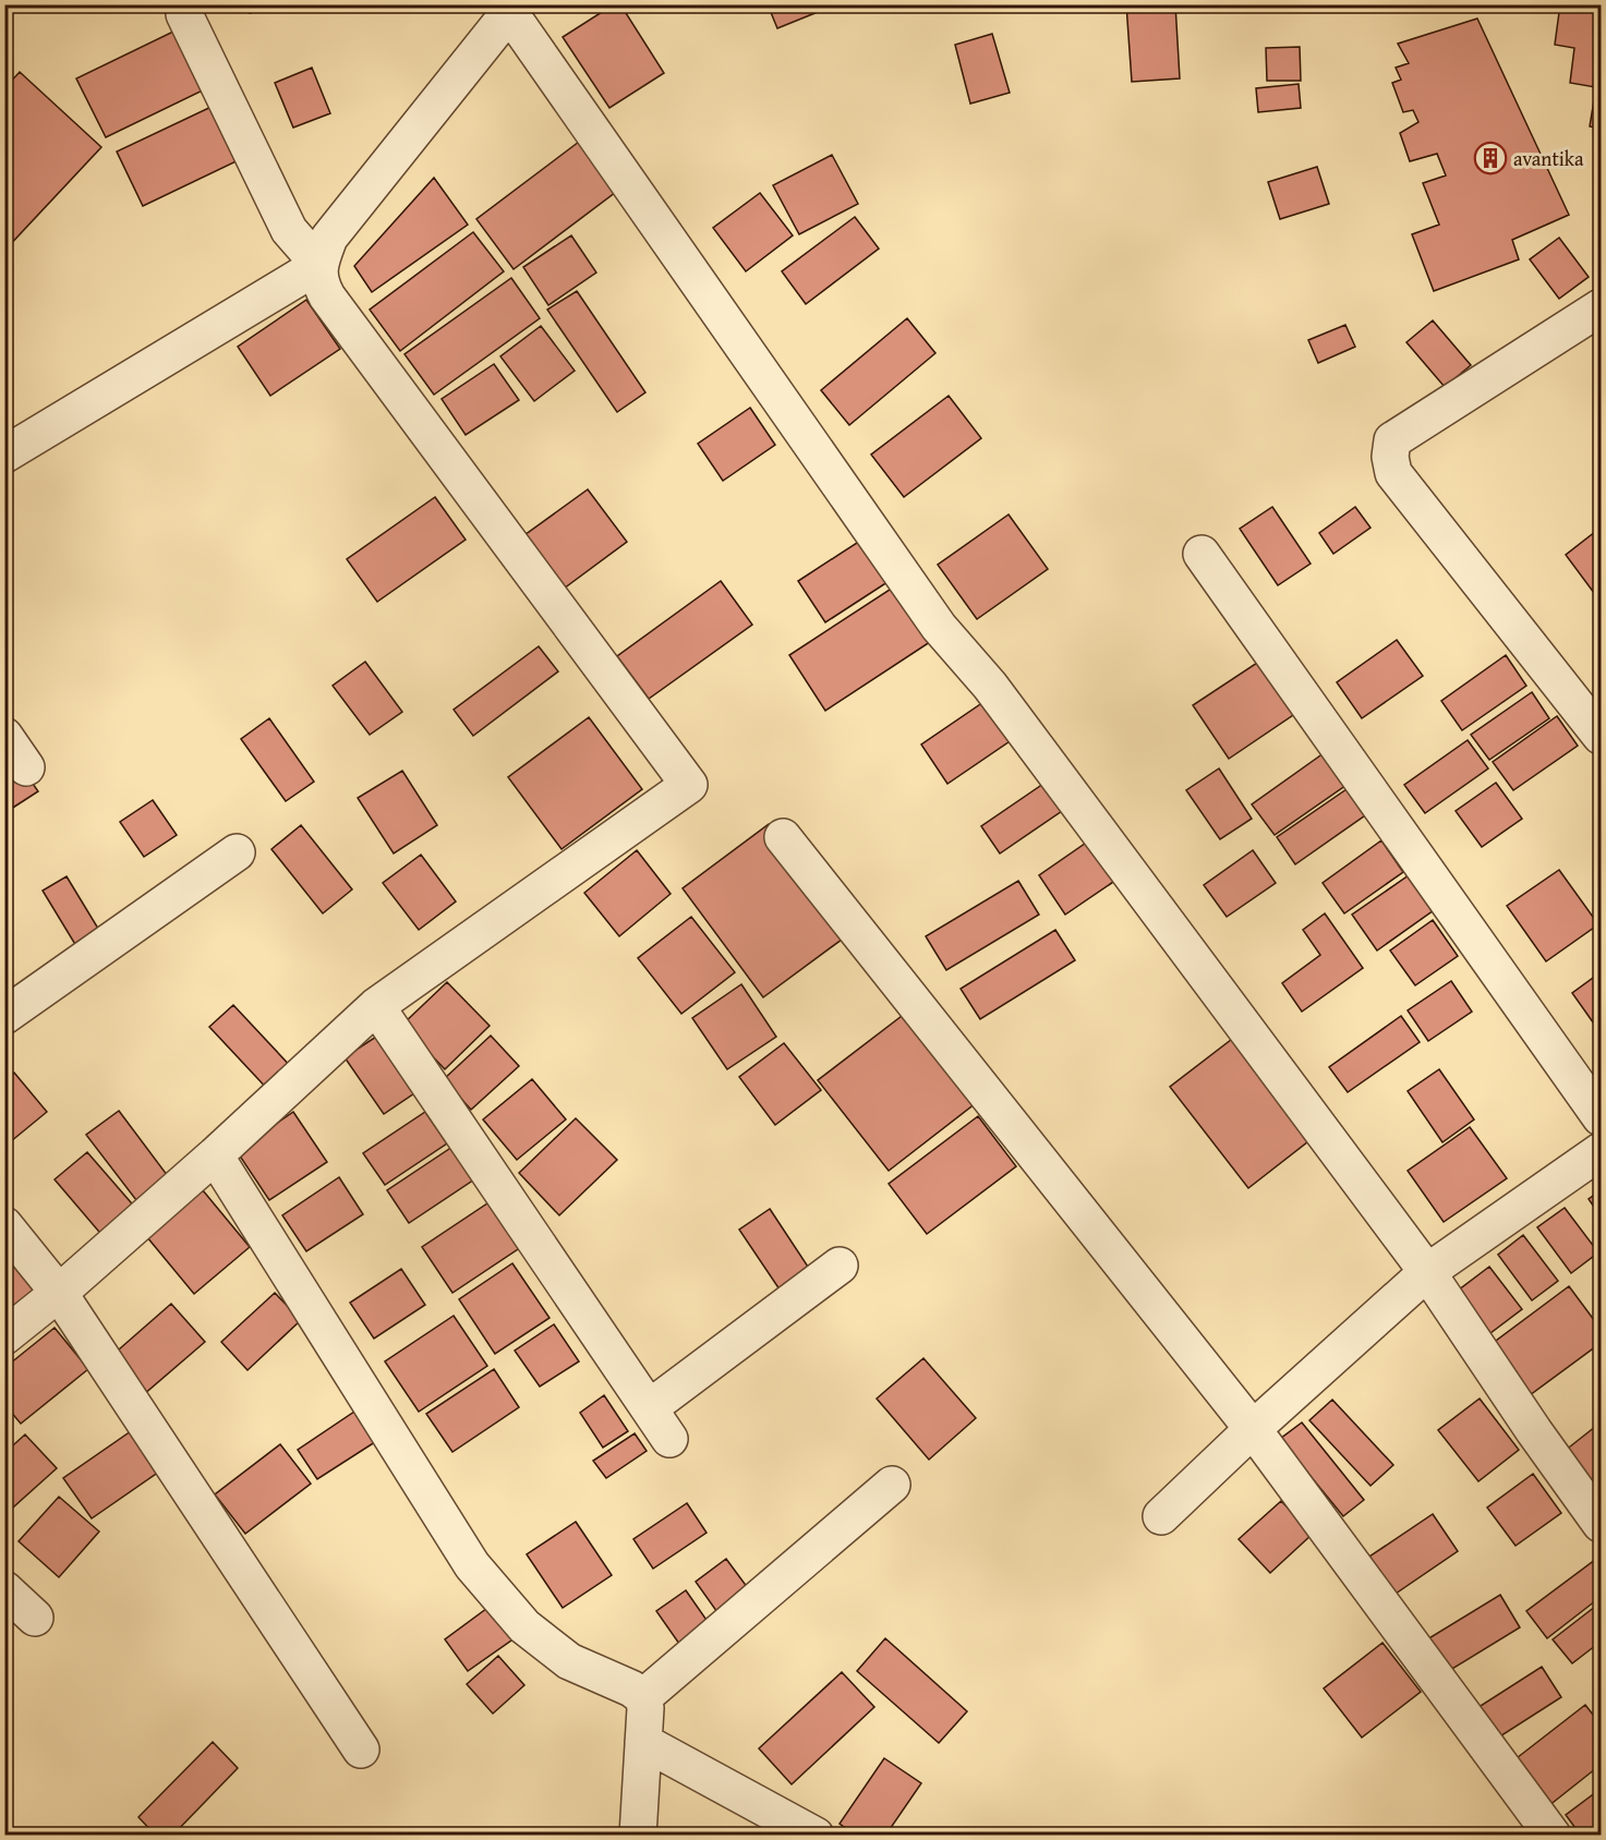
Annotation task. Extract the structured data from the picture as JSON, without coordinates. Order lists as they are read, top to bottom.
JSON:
{
  "places": {
    "building": ["avantika"]
  }
}
